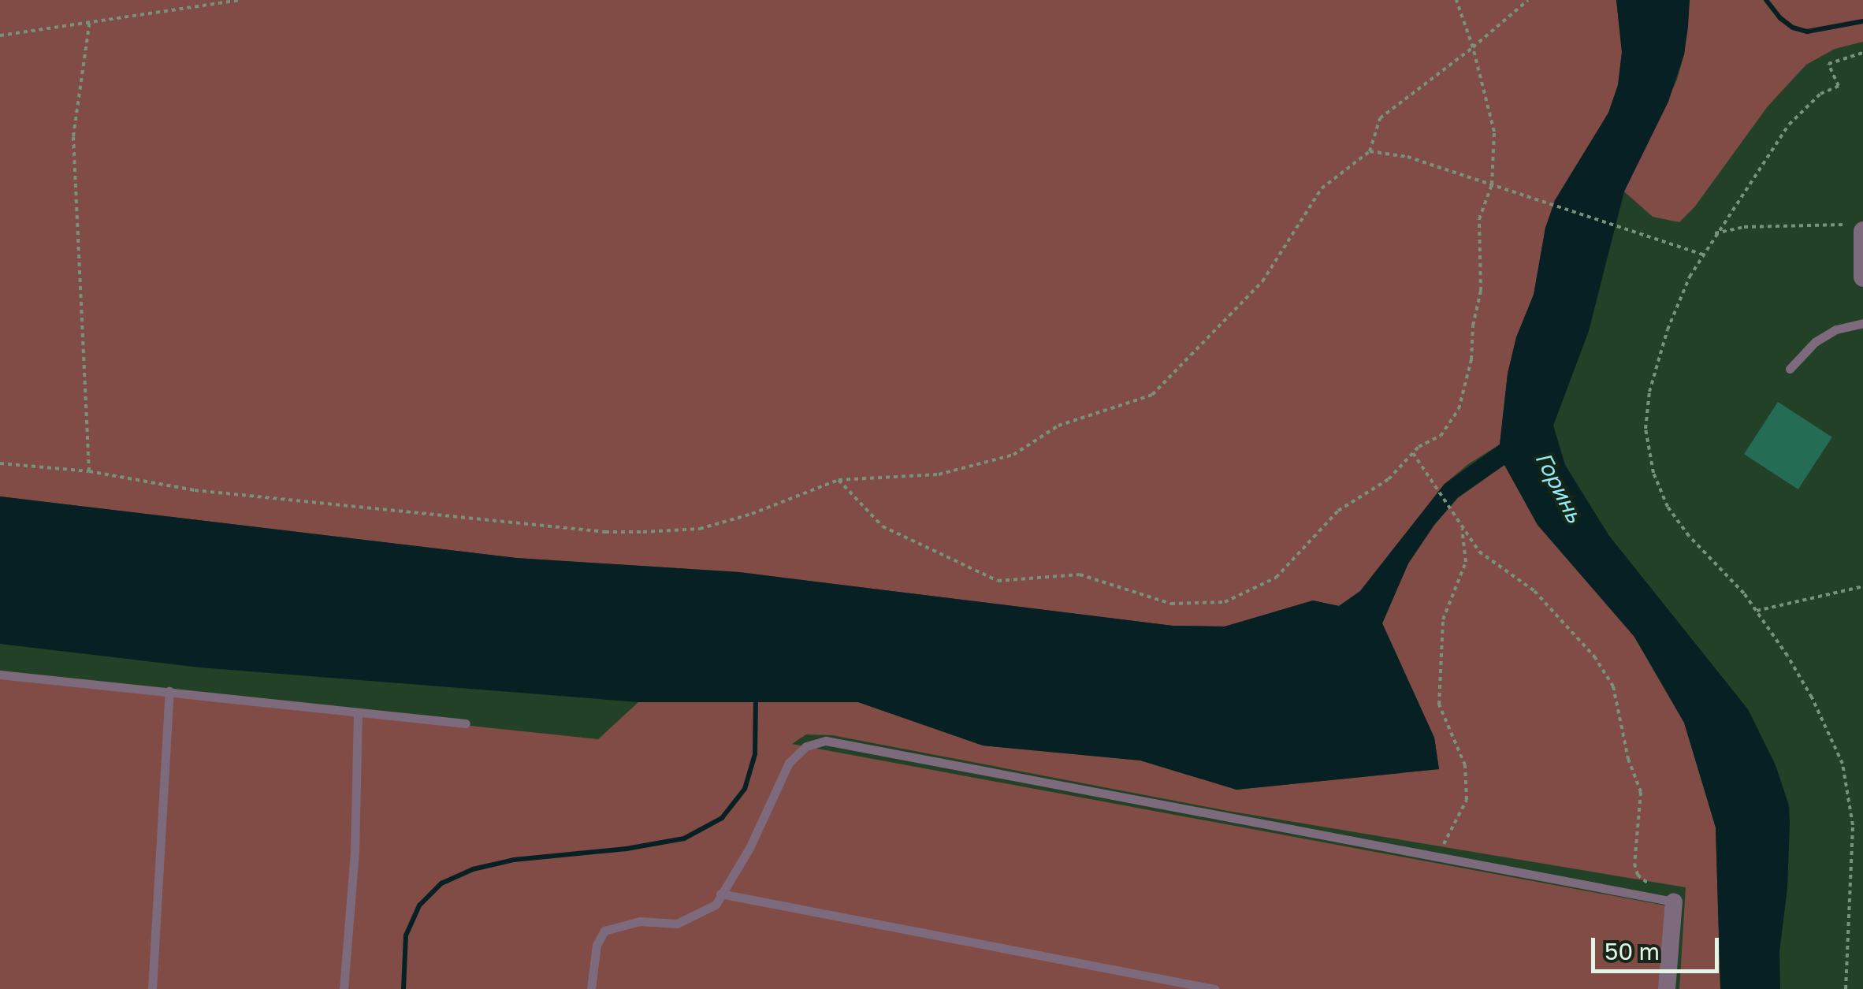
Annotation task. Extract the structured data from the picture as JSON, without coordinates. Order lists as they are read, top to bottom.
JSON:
{
  "water": ["Горинь"],
  "scale_bar": "50 m"
}
